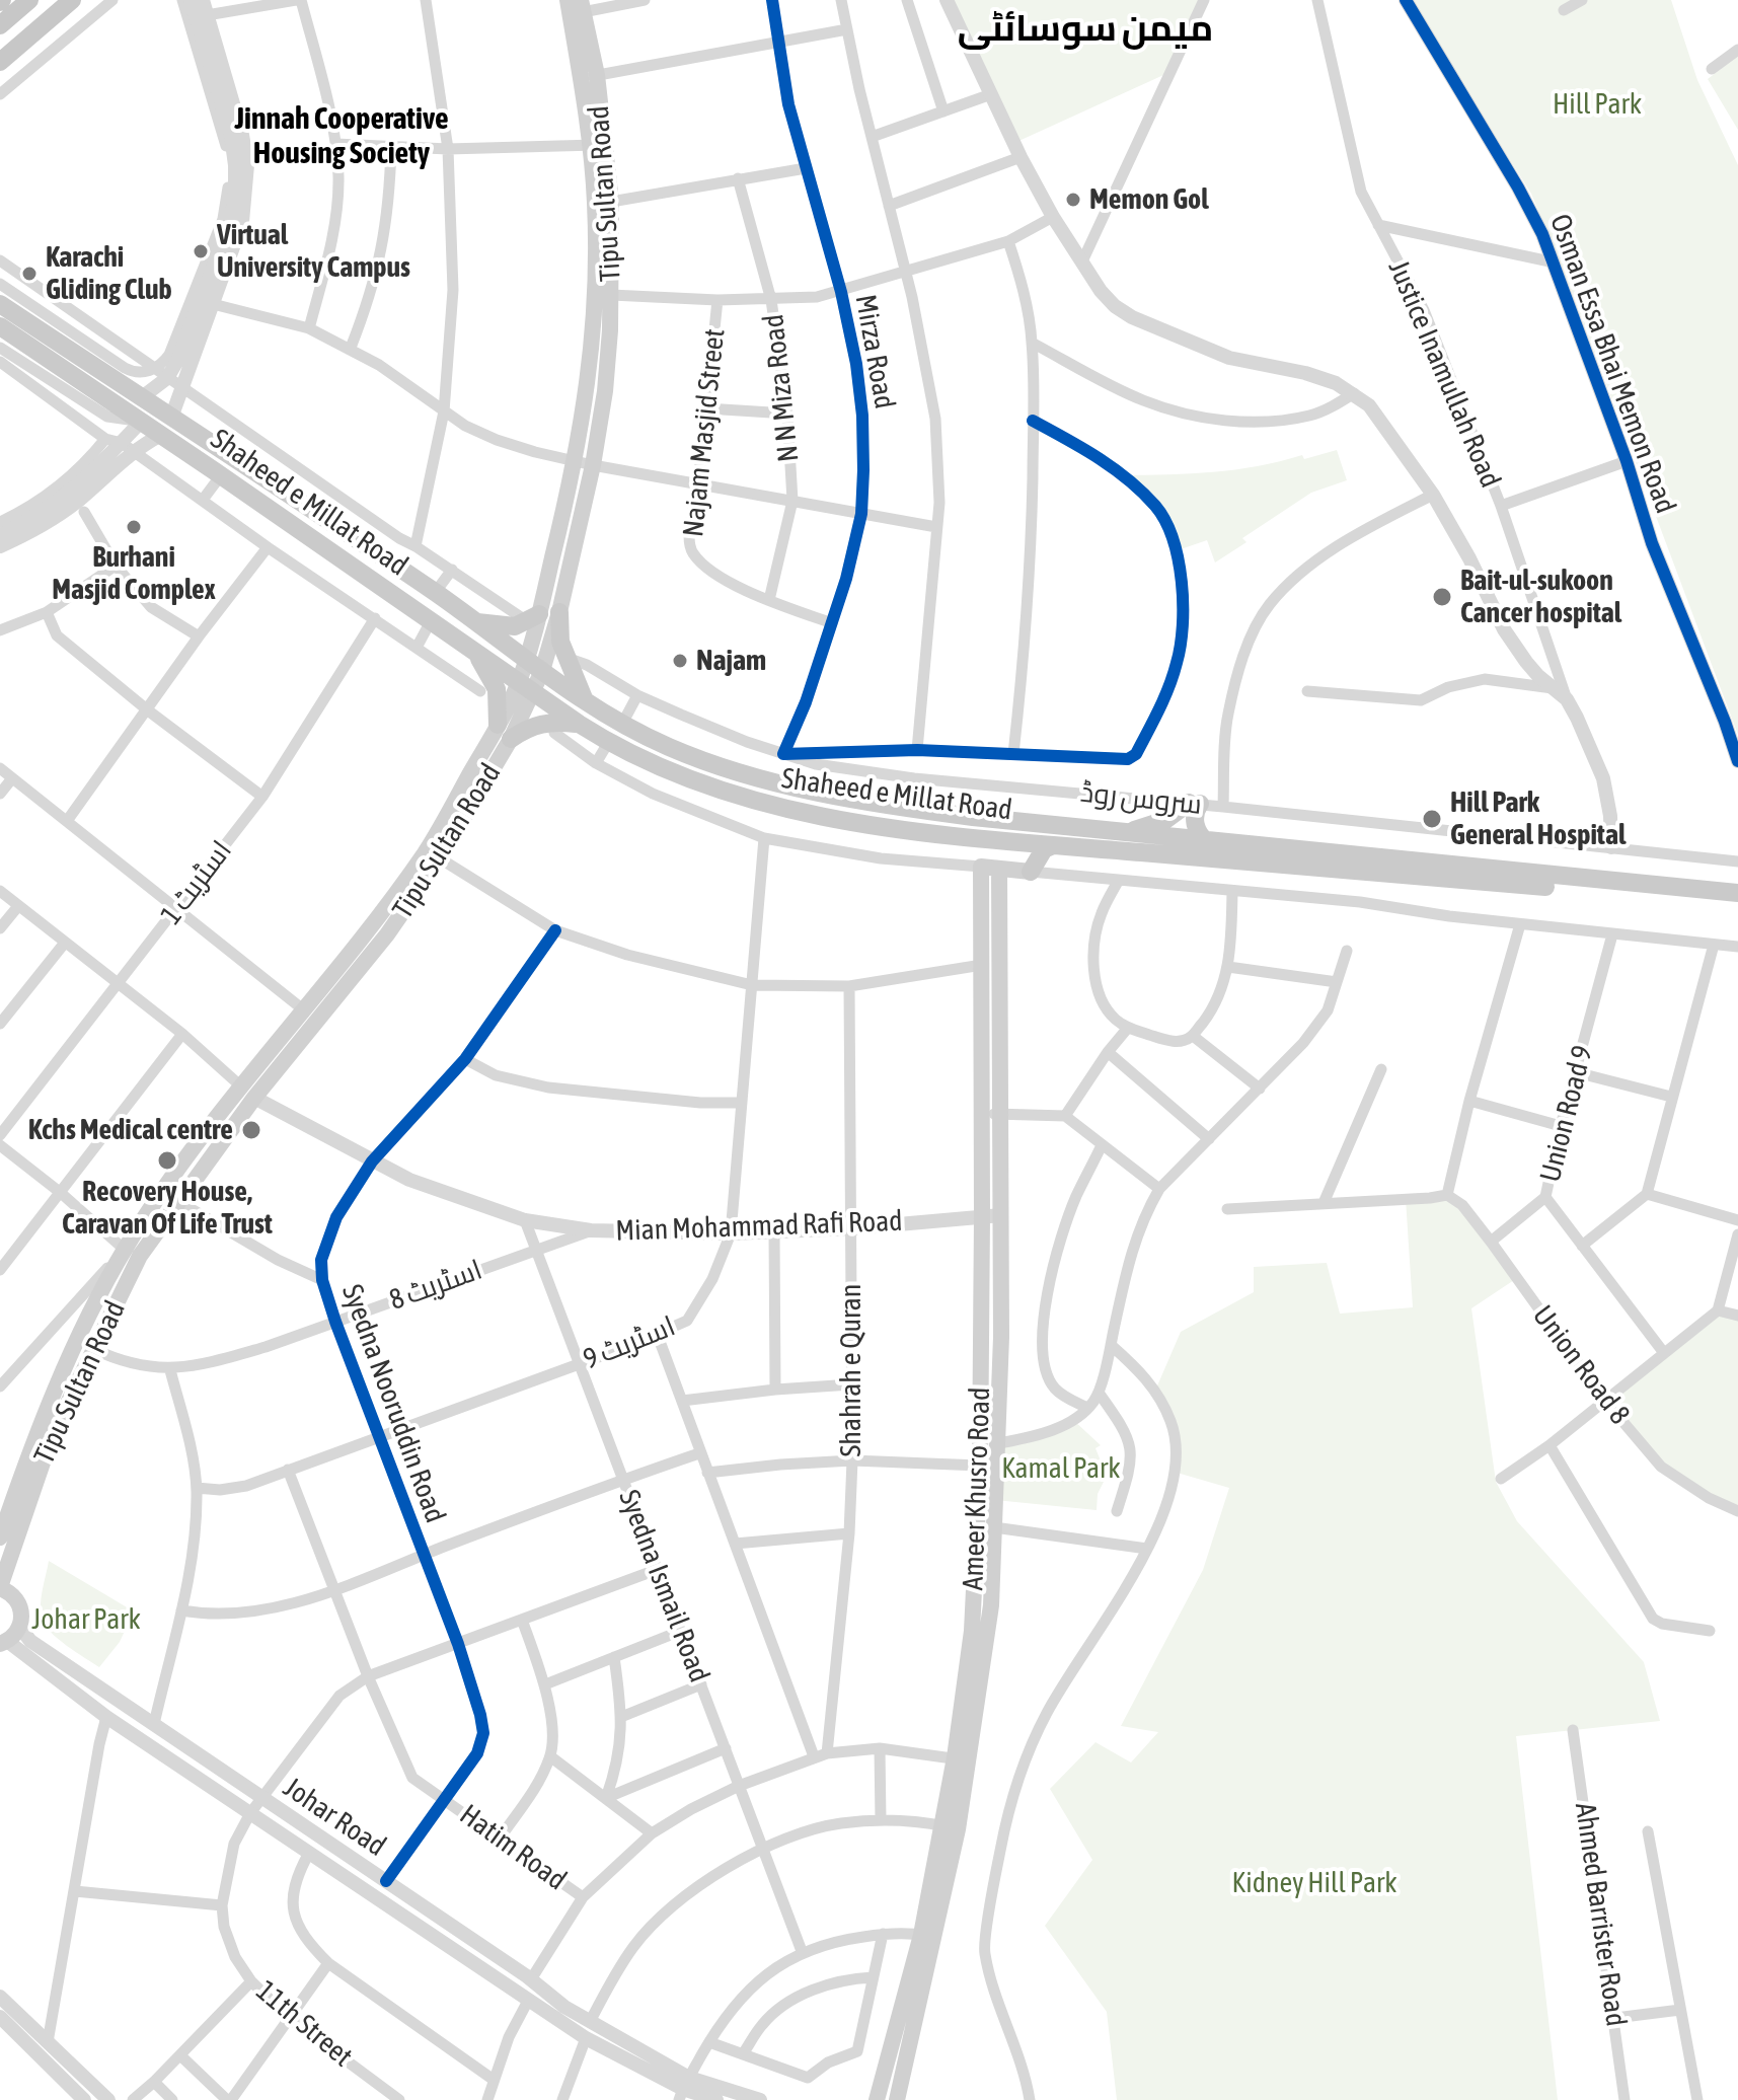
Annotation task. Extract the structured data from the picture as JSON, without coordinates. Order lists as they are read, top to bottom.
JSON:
{
  "streets": {
    "main road": ["Tipu Sultan Road", "Shaheed e Millat Road", "Ameer Khusro Road"],
    "street": [
      "Mirza Road",
      "Osman Essa Bhai Memon Road",
      "Justice Inamullah Road",
      "N N Miza Road",
      "Najam Masjid Street",
      "سروس روڈ",
      "اسٹریٹ 1",
      "Union Road 9",
      "Mian Mohammad Rafi Road",
      "اسٹریٹ 8",
      "اسٹریٹ 9",
      "Union Road 8",
      "Shahrah e Quran",
      "Syedna Nooruddin Road",
      "Syedna Ismail Road",
      "Johar Road",
      "Hatim Road",
      "Ahmed Barrister Road",
      "11th Street"
    ]
  },
  "crossings": [
    ["Tipu Sultan Road", "Shaheed e Millat Road"],
    ["Tipu Sultan Road", "Mian Mohammad Rafi Road"],
    ["Tipu Sultan Road", "اسٹریٹ 8"],
    ["Mirza Road", "Najam Masjid Street"],
    ["Mirza Road", "سروس روڈ"],
    ["N N Miza Road", "Najam Masjid Street"],
    ["اسٹریٹ 1", "Mian Mohammad Rafi Road"],
    ["Mian Mohammad Rafi Road", "اسٹریٹ 8"],
    ["Mian Mohammad Rafi Road", "اسٹریٹ 9"],
    ["Mian Mohammad Rafi Road", "Shahrah e Quran"],
    ["Mian Mohammad Rafi Road", "Syedna Nooruddin Road"],
    ["Mian Mohammad Rafi Road", "Ameer Khusro Road"],
    ["Mian Mohammad Rafi Road", "Syedna Ismail Road"],
    ["اسٹریٹ 8", "Syedna Nooruddin Road"],
    ["اسٹریٹ 8", "Syedna Ismail Road"],
    ["اسٹریٹ 9", "Syedna Nooruddin Road"],
    ["اسٹریٹ 9", "Syedna Ismail Road"],
    ["اسٹریٹ 9", "Hatim Road"],
    ["Syedna Nooruddin Road", "Johar Road"],
    ["Syedna Nooruddin Road", "Hatim Road"],
    ["Syedna Nooruddin Road", "11th Street"],
    ["Syedna Ismail Road", "11th Street"],
    ["Johar Road", "11th Street"],
    ["Hatim Road", "11th Street"]
  ],
  "districts": ["میمن سوسائٹی", "Jinnah Cooperative Housing Society"],
  "parks": [
    "Hill Park",
    "Kamal Park",
    "Johar Park",
    "Kidney Hill Park"
  ],
  "places": [
    "Memon Gol",
    "Virtual University Campus",
    "Karachi Gliding Club",
    "Burhani Masjid Complex",
    "Bait-ul-sukoon Cancer hospital",
    "Najam",
    "Hill Park General Hospital",
    "Kchs Medical centre",
    "Recovery House, Caravan Of Life Trust"
  ]
}
